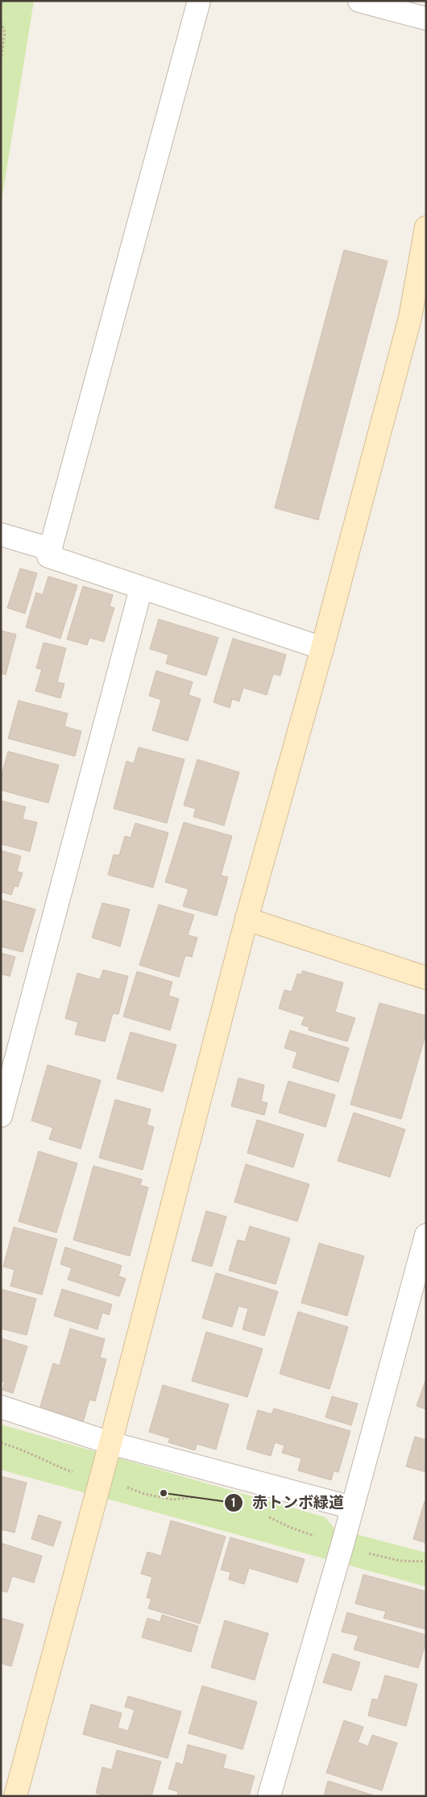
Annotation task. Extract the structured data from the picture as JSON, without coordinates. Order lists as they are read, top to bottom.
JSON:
{
  "places": ["赤トンボ緑道"]
}
